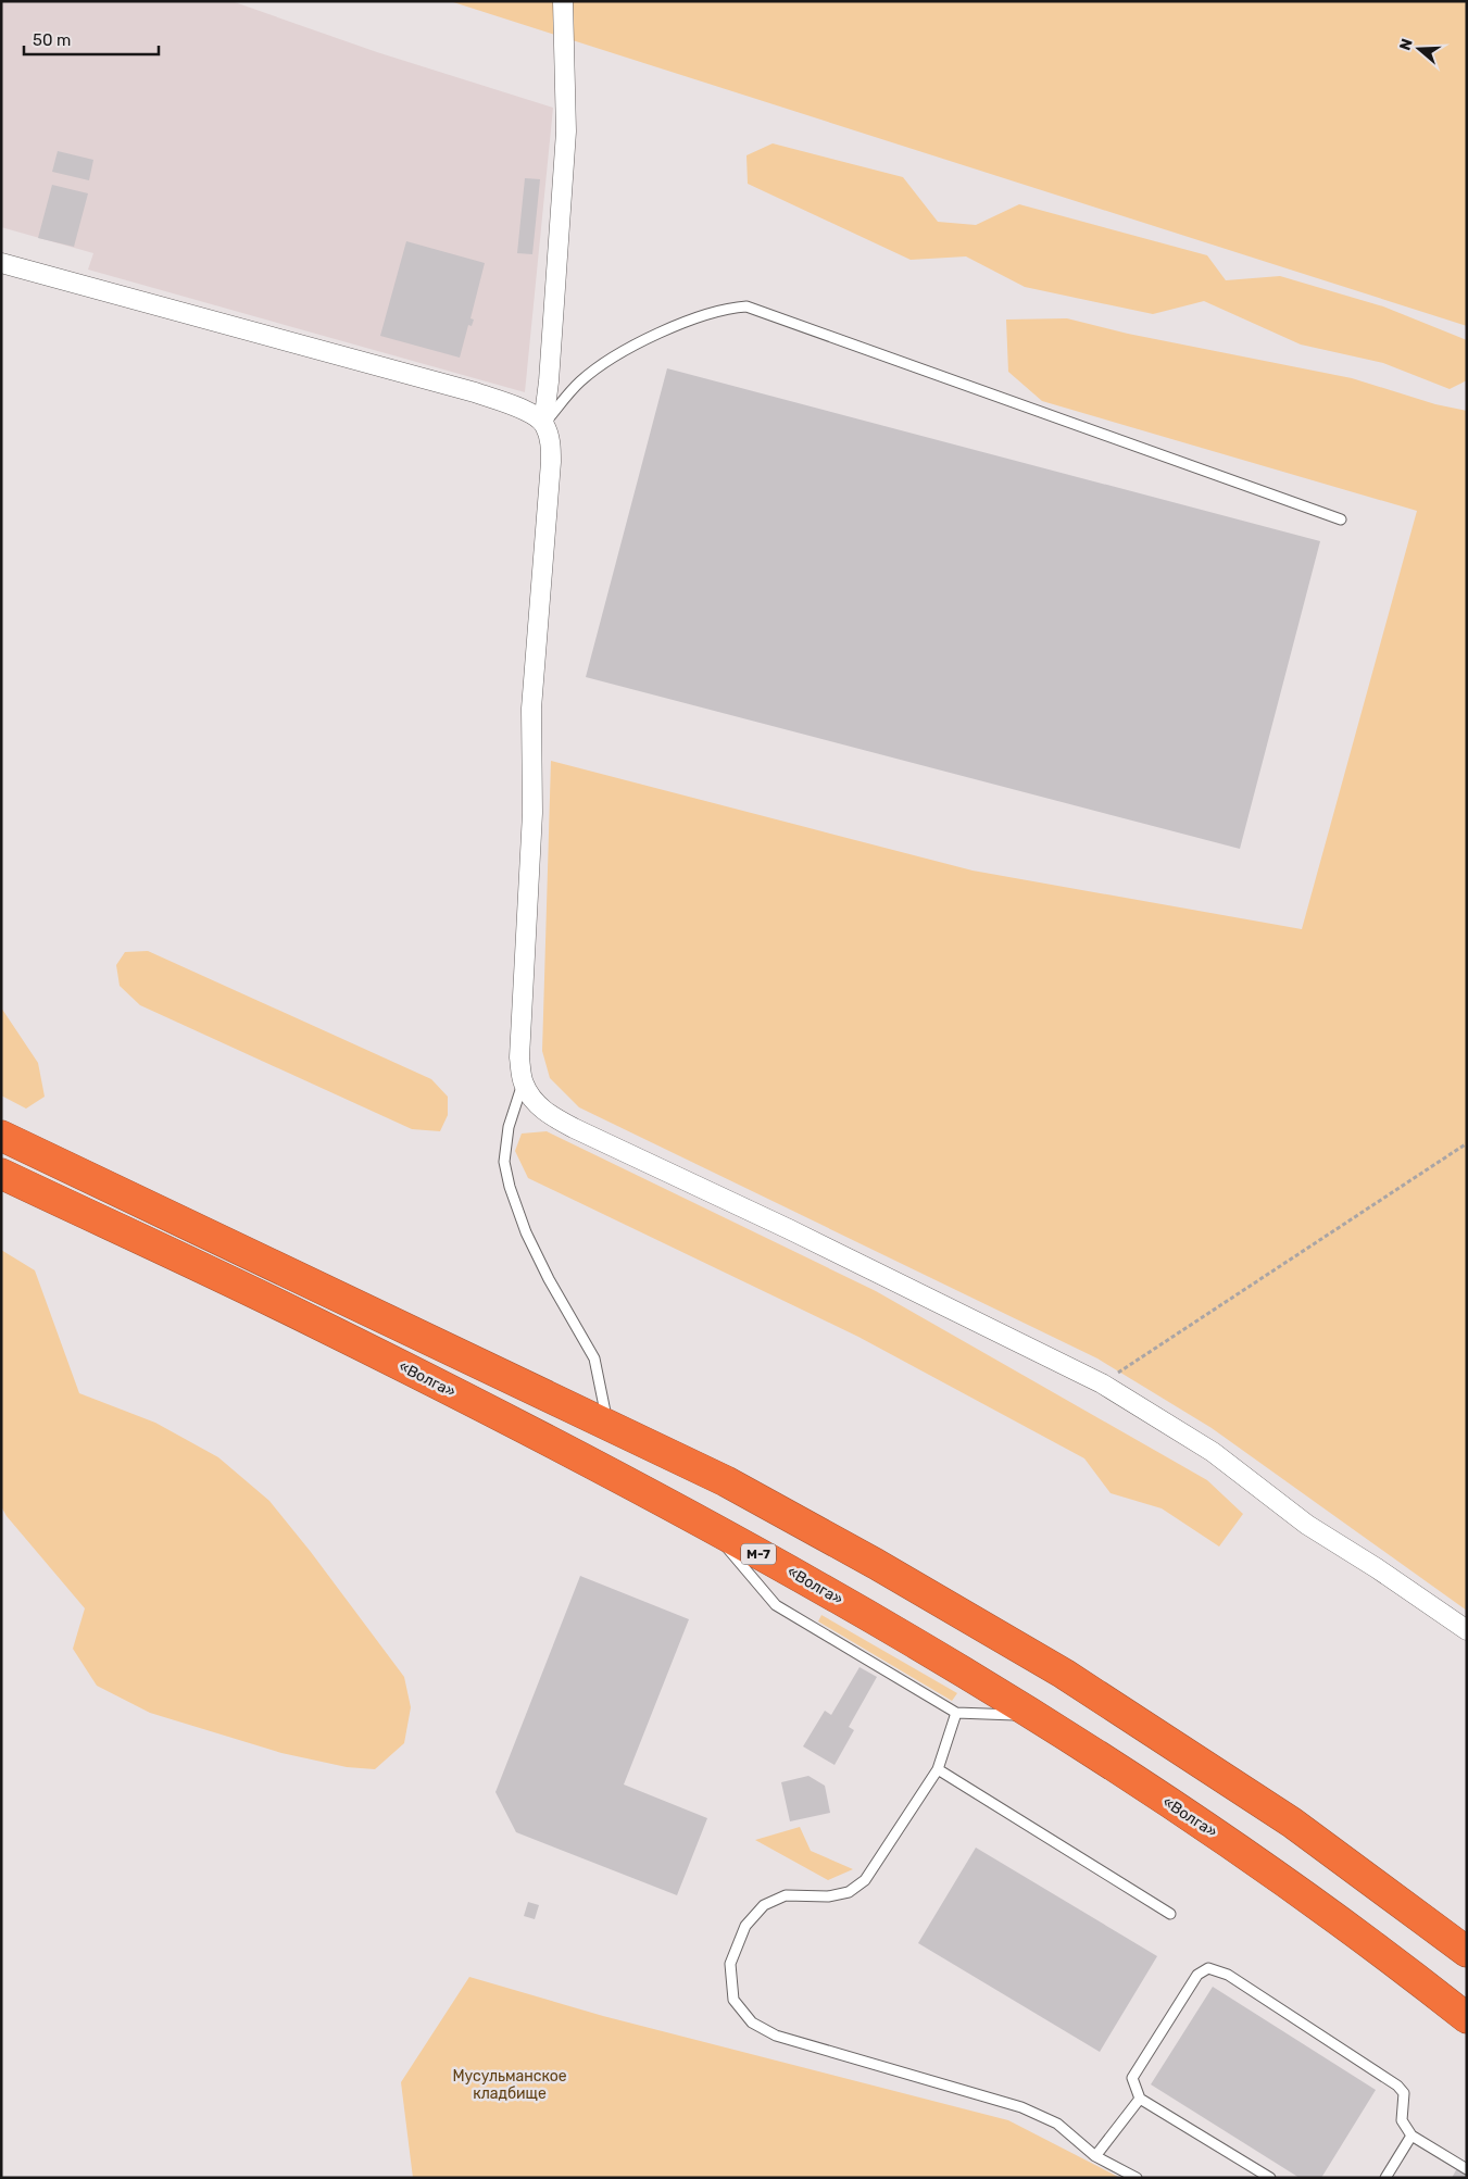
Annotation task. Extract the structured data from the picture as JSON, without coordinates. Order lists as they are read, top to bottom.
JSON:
{
  "streets": {
    "highway": ["«Волга»", "М-7"]
  },
  "parks": ["Мусульманское кладбище"],
  "scale_bar": "50 m",
  "north": "left"
}
